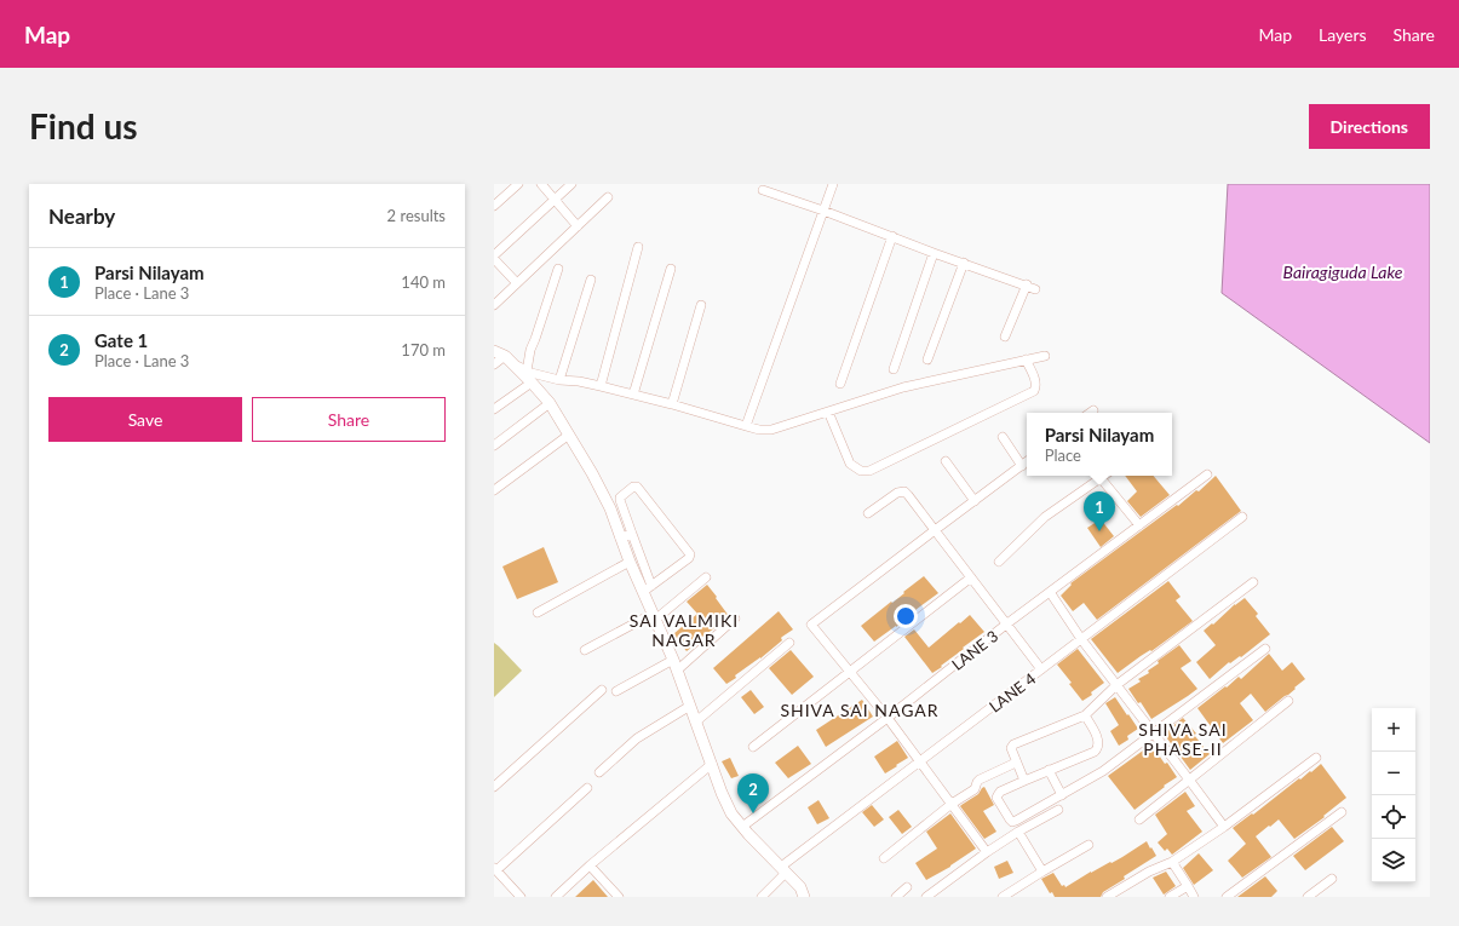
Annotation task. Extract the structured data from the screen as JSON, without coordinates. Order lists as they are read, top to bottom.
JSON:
{
  "streets": {
    "street": ["LANE 3", "LANE 4"]
  },
  "districts": ["SAI VALMIKI NAGAR", "SHIVA SAI NAGAR", "SHIVA SAI PHASE-II"],
  "water": ["Bairagiguda Lake"],
  "page": {
    "header": "Map",
    "nav": ["Map", "Layers", "Share"],
    "buttons": [
      "Directions",
      ["Save", "Share"]
    ],
    "title": "Find us",
    "heading": ["Nearby", "2 results"],
    "list": [
      {
        "mark": "1",
        "name": "Parsi Nilayam",
        "note": "Place · Lane 3",
        "value": "140 m"
      },
      {
        "mark": "2",
        "name": "Gate 1",
        "note": "Place · Lane 3",
        "value": "170 m"
      }
    ],
    "popup": ["Parsi Nilayam", "Place"],
    "pins": ["1", "2"],
    "map_buttons": ["+", "−"]
  }
}
